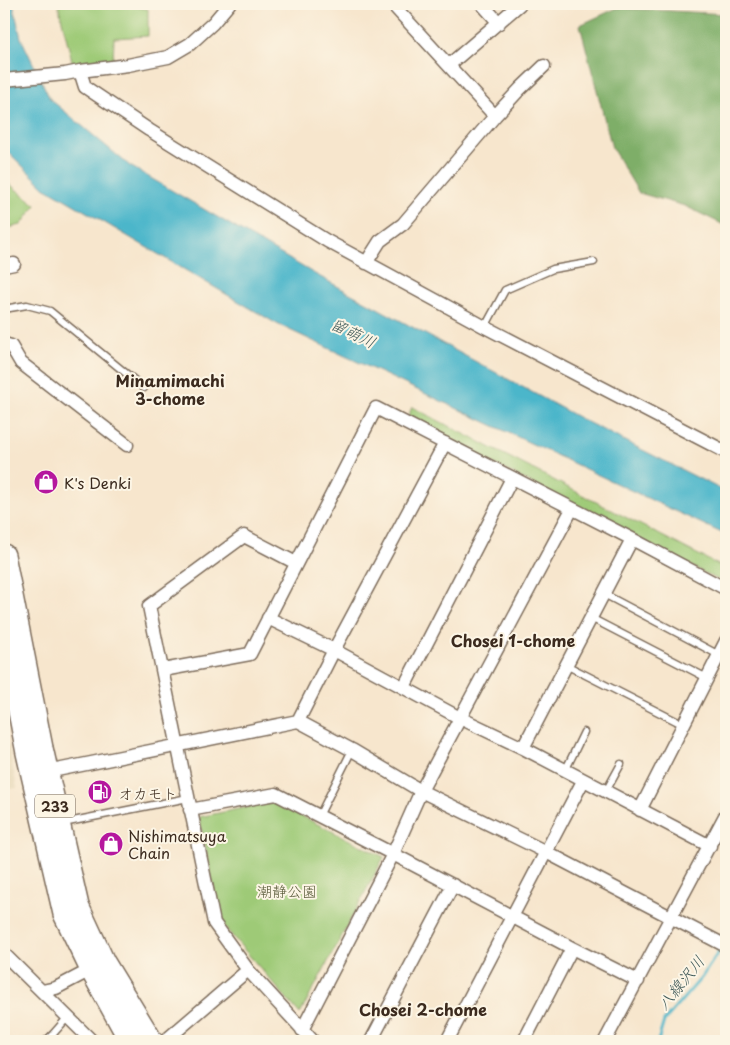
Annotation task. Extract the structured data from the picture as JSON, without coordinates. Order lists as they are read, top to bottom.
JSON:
{
  "streets": {
    "highway": ["233"]
  },
  "districts": ["Minamimachi 3-chome", "Chosei 1-chome", "Chosei 2-chome"],
  "water": ["留萌川", "八線沢川"],
  "parks": ["潮静公園"],
  "places": {
    "shop": ["K's Denki", "Nishimatsuya Chain"],
    "fuel station": ["オカモト"]
  }
}
